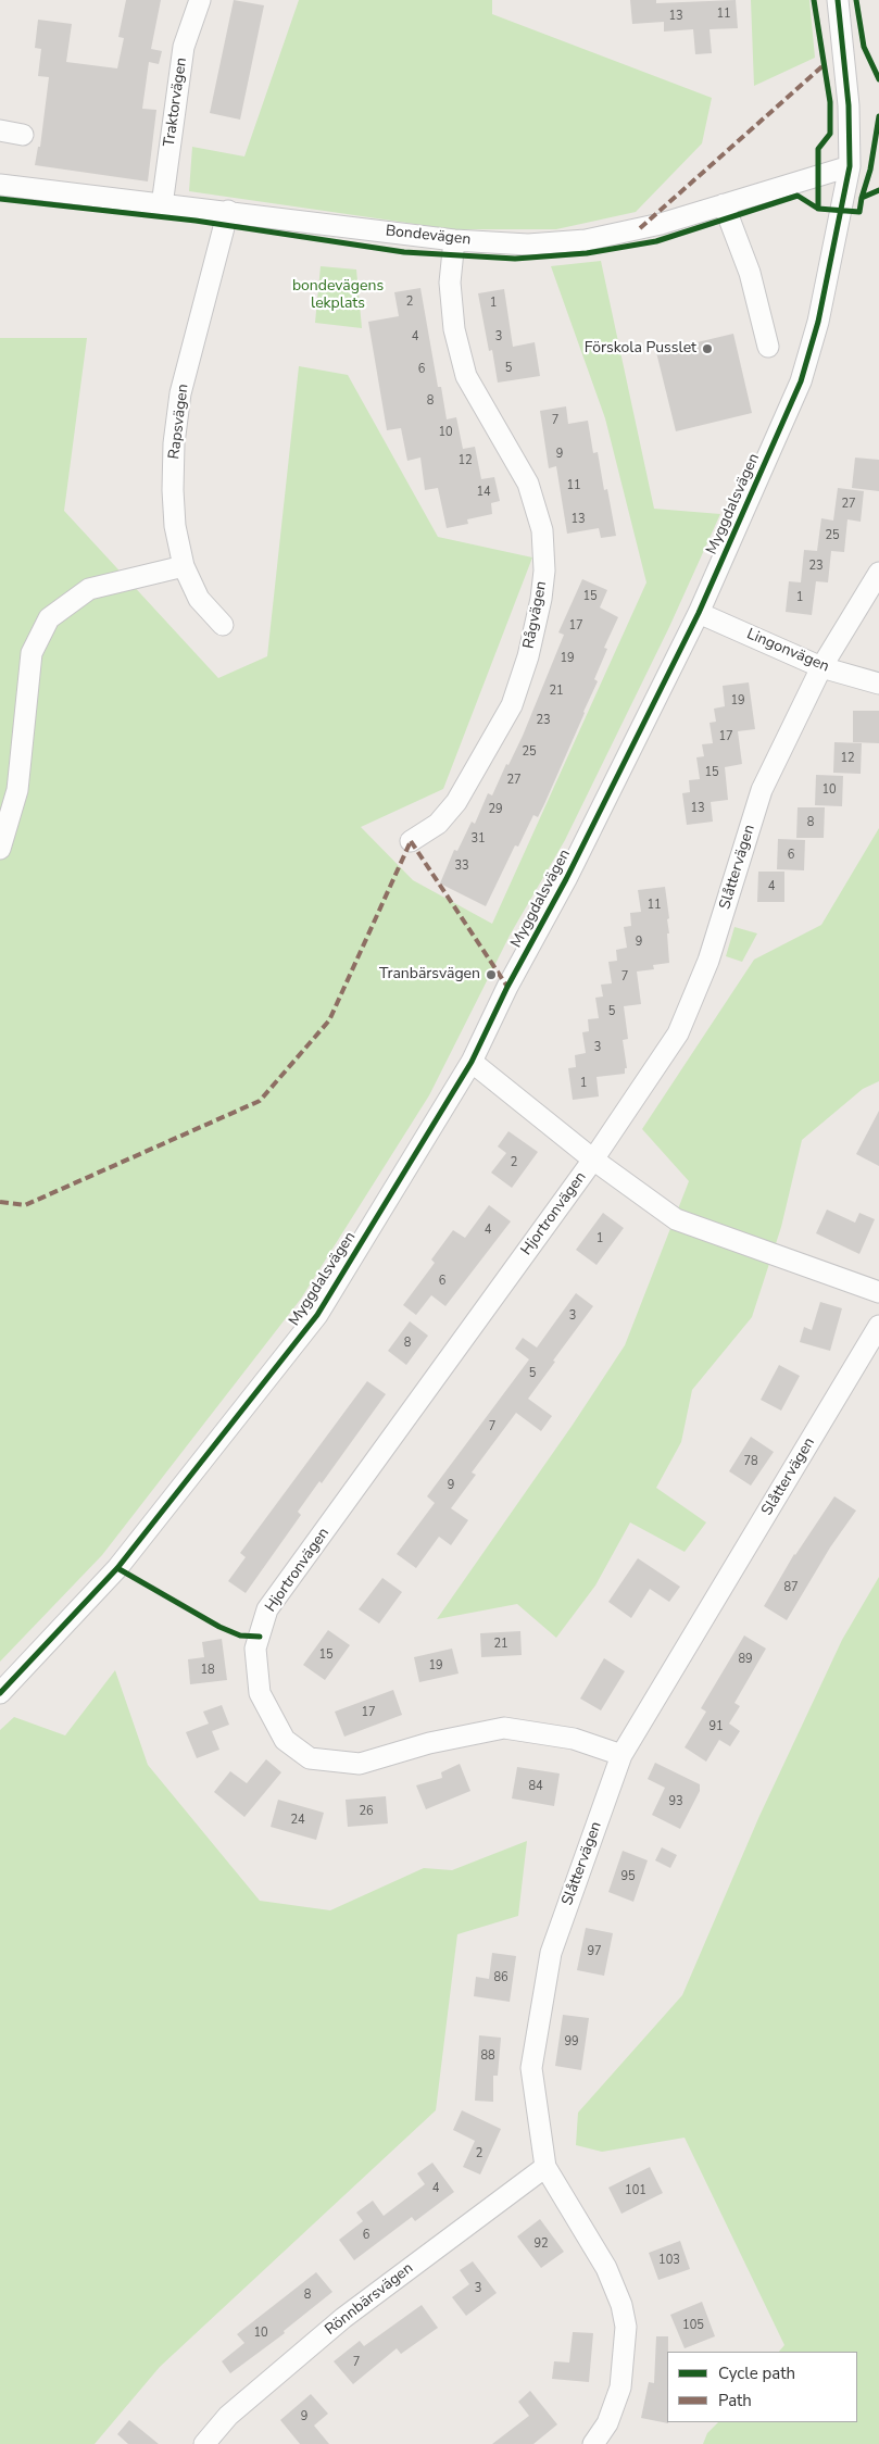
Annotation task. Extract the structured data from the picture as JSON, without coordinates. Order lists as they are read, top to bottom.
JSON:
{
  "streets": {
    "street": [
      "Traktorvägen",
      "Bondevägen",
      "Rapsvägen",
      "Myggdalsvägen",
      "Rågvägen",
      "Lingonvägen",
      "Slåttervägen",
      "Hjortronvägen",
      "Rönnbärsvägen"
    ]
  },
  "crossings": [
    ["Traktorvägen", "Bondevägen"],
    ["Bondevägen", "Rapsvägen"],
    ["Bondevägen", "Myggdalsvägen"],
    ["Bondevägen", "Rågvägen"],
    ["Myggdalsvägen", "Lingonvägen"],
    ["Lingonvägen", "Slåttervägen"],
    ["Slåttervägen", "Hjortronvägen"],
    ["Slåttervägen", "Rönnbärsvägen"]
  ],
  "parks": ["bondevägens lekplats"],
  "places": ["Förskola Pusslet", "Tranbärsvägen"],
  "house_numbers": [
    "11",
    "13",
    "2",
    "1",
    "4",
    "3",
    "5",
    "6",
    "8",
    "7",
    "10",
    "9",
    "12",
    "11",
    "14",
    "27",
    "13",
    "25",
    "23",
    "15",
    "1",
    "17",
    "19",
    "21",
    "19",
    "23",
    "17",
    "25",
    "12",
    "15",
    "27",
    "10",
    "13",
    "29",
    "8",
    "31",
    "6",
    "33",
    "4",
    "11",
    "9",
    "7",
    "5",
    "3",
    "1",
    "2",
    "4",
    "1",
    "6",
    "3",
    "8",
    "5",
    "7",
    "78",
    "9",
    "87",
    "21",
    "15",
    "89",
    "19",
    "18",
    "17",
    "91",
    "84",
    "93",
    "26",
    "24",
    "95",
    "97",
    "86",
    "99",
    "88",
    "2",
    "4",
    "101",
    "6",
    "92",
    "103",
    "3",
    "8",
    "105",
    "10",
    "7",
    "9"
  ],
  "legend": ["Cycle path", "Path"]
}
